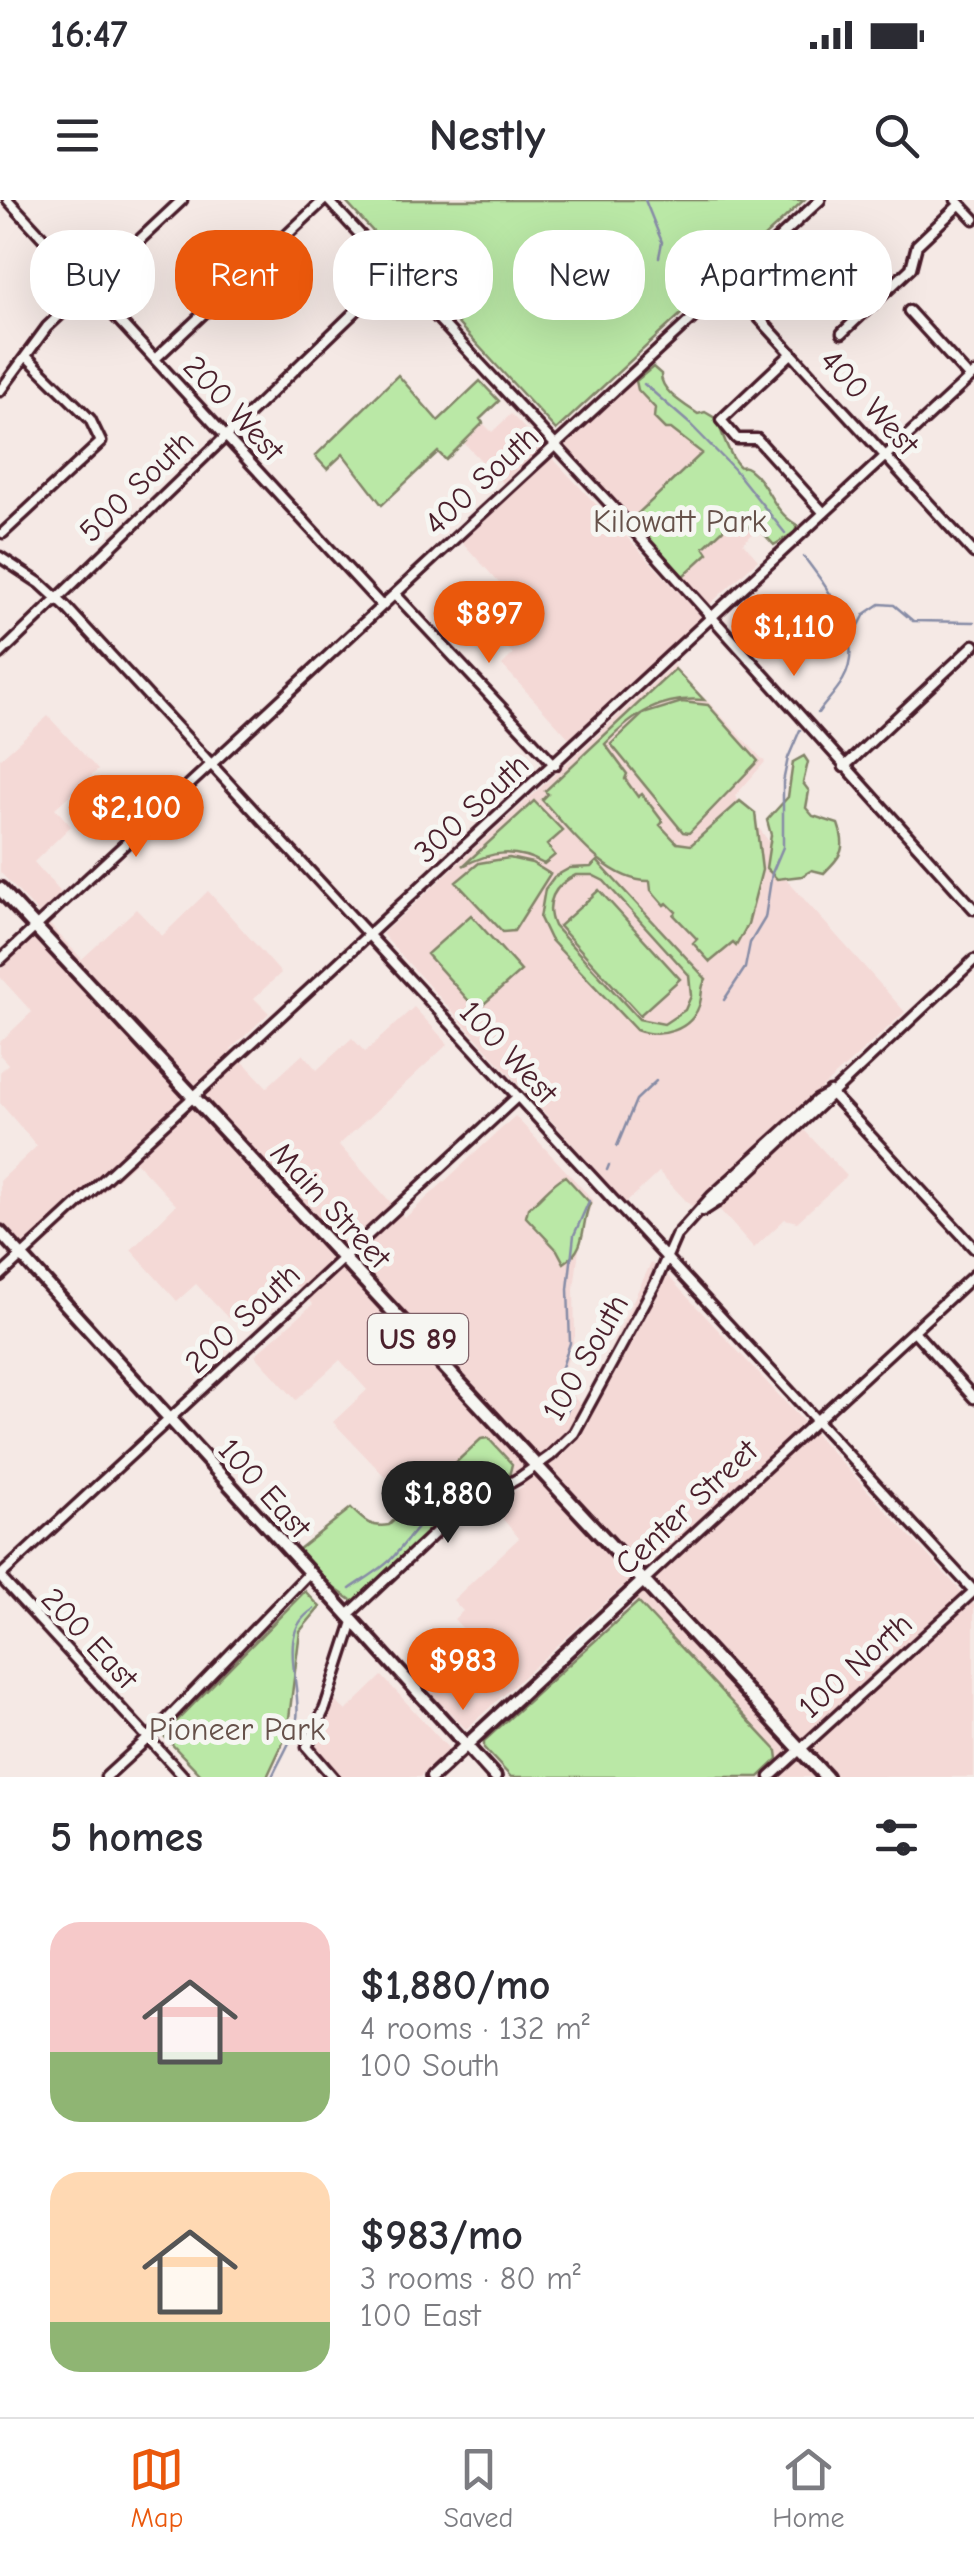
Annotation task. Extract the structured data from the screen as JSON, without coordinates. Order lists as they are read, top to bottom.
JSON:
{
  "streets": {
    "highway": ["Main Street", "US 89"],
    "main road": ["100 East", "Center Street"],
    "street": [
      "400 West",
      "200 West",
      "400 South",
      "500 South",
      "300 South",
      "100 West",
      "200 South",
      "100 South",
      "200 East",
      "100 North"
    ]
  },
  "crossings": [
    ["400 West", "300 South"],
    ["200 West", "400 South"],
    ["200 West", "500 South"],
    ["400 South", "100 West"],
    ["400 South", "Main Street"],
    ["500 South", "100 West"],
    ["300 South", "100 West"],
    ["300 South", "Main Street"],
    ["300 South", "100 East"],
    ["100 West", "200 South"],
    ["100 West", "100 South"],
    ["100 West", "Center Street"],
    ["100 West", "100 North"],
    ["Main Street", "200 South"],
    ["Main Street", "100 South"],
    ["Main Street", "Center Street"],
    ["Main Street", "100 North"],
    ["200 South", "100 East"],
    ["200 South", "200 East"],
    ["100 South", "100 East"],
    ["100 East", "Center Street"]
  ],
  "parks": ["Kilowatt Park", "Pioneer Park"],
  "page": {
    "status": "16:47",
    "header": "Nestly",
    "chip": [
      "Buy",
      "Rent",
      "Filters",
      "New",
      "Apartment"
    ],
    "price": [
      "$897",
      "$1,110",
      "$2,100",
      "$1,880",
      "$983"
    ],
    "heading": "5 homes",
    "list": [
      {
        "name": "$1,880/mo",
        "note": "4 rooms · 132 m² · 100 South"
      },
      {
        "name": "$983/mo",
        "note": "3 rooms · 80 m² · 100 East"
      }
    ],
    "tabs": ["Map", "Saved", "Home"]
  }
}
